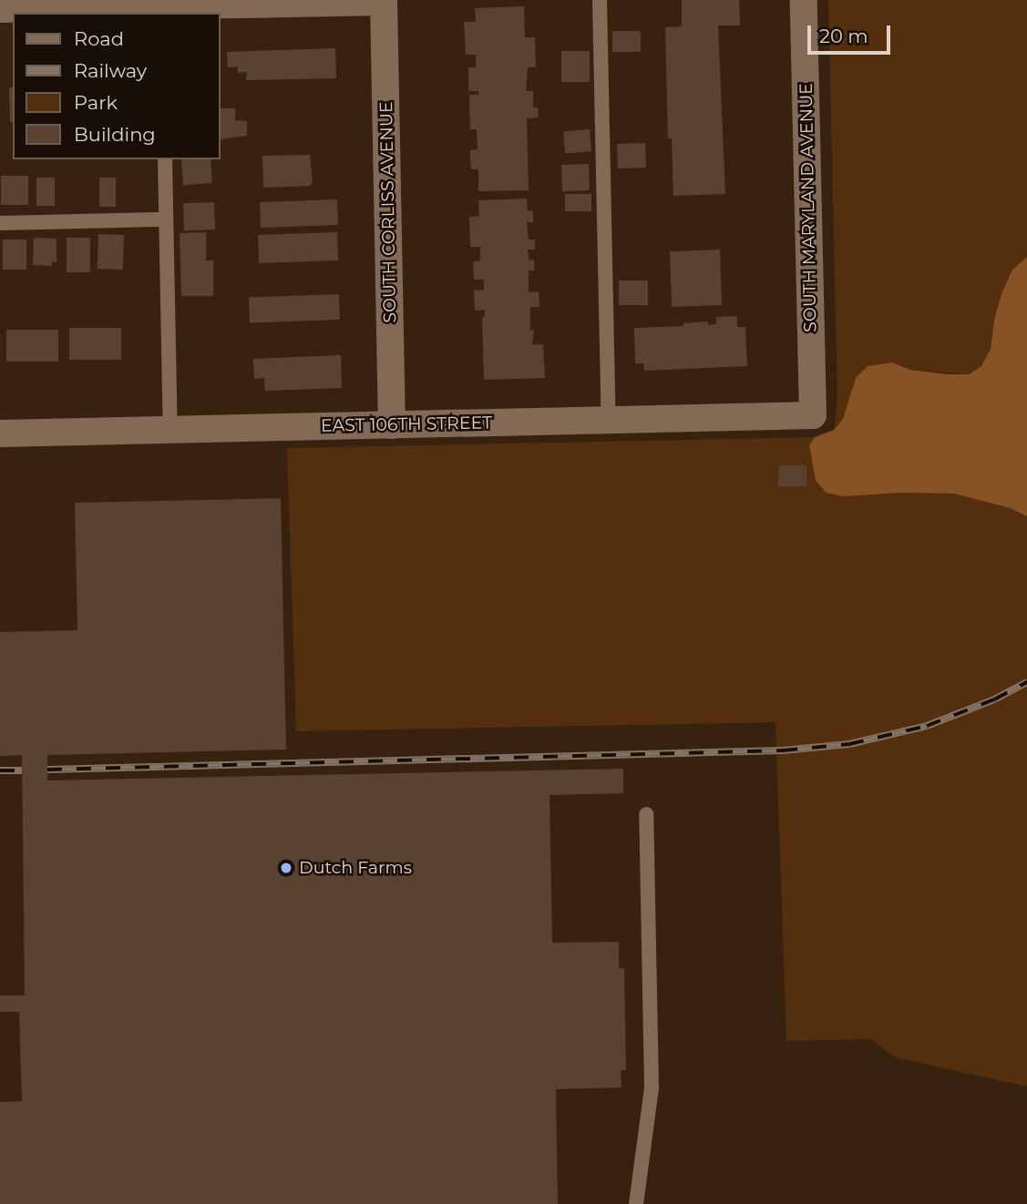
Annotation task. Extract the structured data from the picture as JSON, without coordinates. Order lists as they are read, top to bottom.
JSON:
{
  "streets": {
    "street": ["SOUTH MARYLAND AVENUE", "SOUTH CORLISS AVENUE", "EAST 106TH STREET"]
  },
  "crossings": [
    ["SOUTH MARYLAND AVENUE", "EAST 106TH STREET"],
    ["SOUTH CORLISS AVENUE", "EAST 106TH STREET"]
  ],
  "places": ["Dutch Farms"],
  "legend": [
    "Road",
    "Railway",
    "Park",
    "Building"
  ],
  "scale_bar": "20 m"
}
